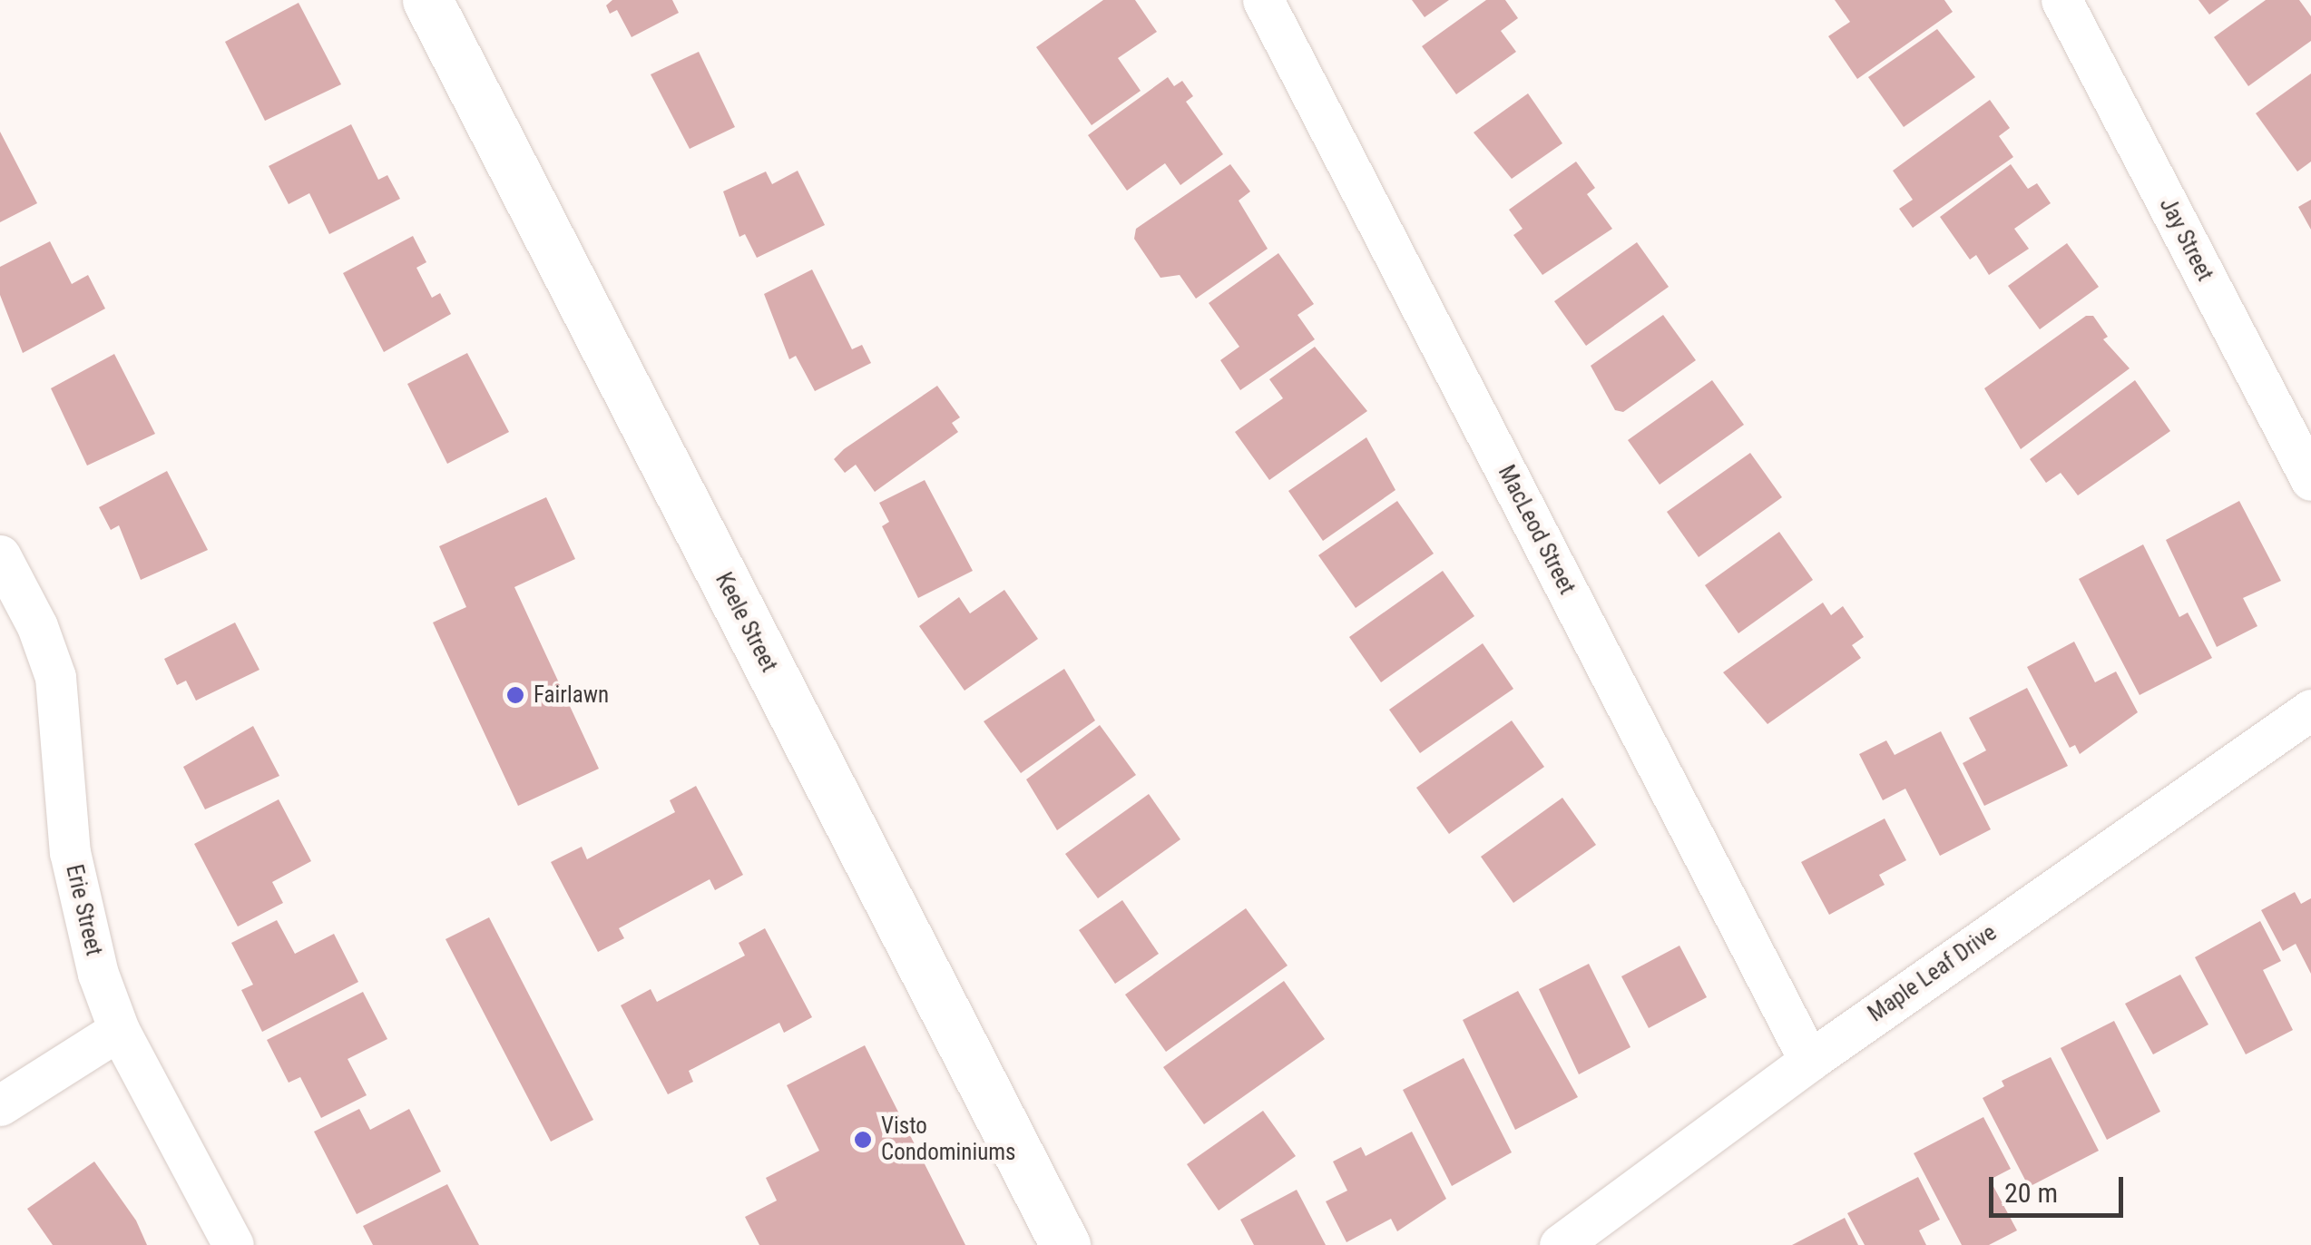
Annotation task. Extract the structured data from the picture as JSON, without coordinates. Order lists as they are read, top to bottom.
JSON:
{
  "streets": {
    "main road": ["Keele Street"],
    "street": [
      "Jay Street",
      "MacLeod Street",
      "Erie Street",
      "Maple Leaf Drive"
    ]
  },
  "crossings": [
    ["MacLeod Street", "Maple Leaf Drive"]
  ],
  "places": ["Fairlawn", "Visto Condominiums"],
  "scale_bar": "20 m"
}
